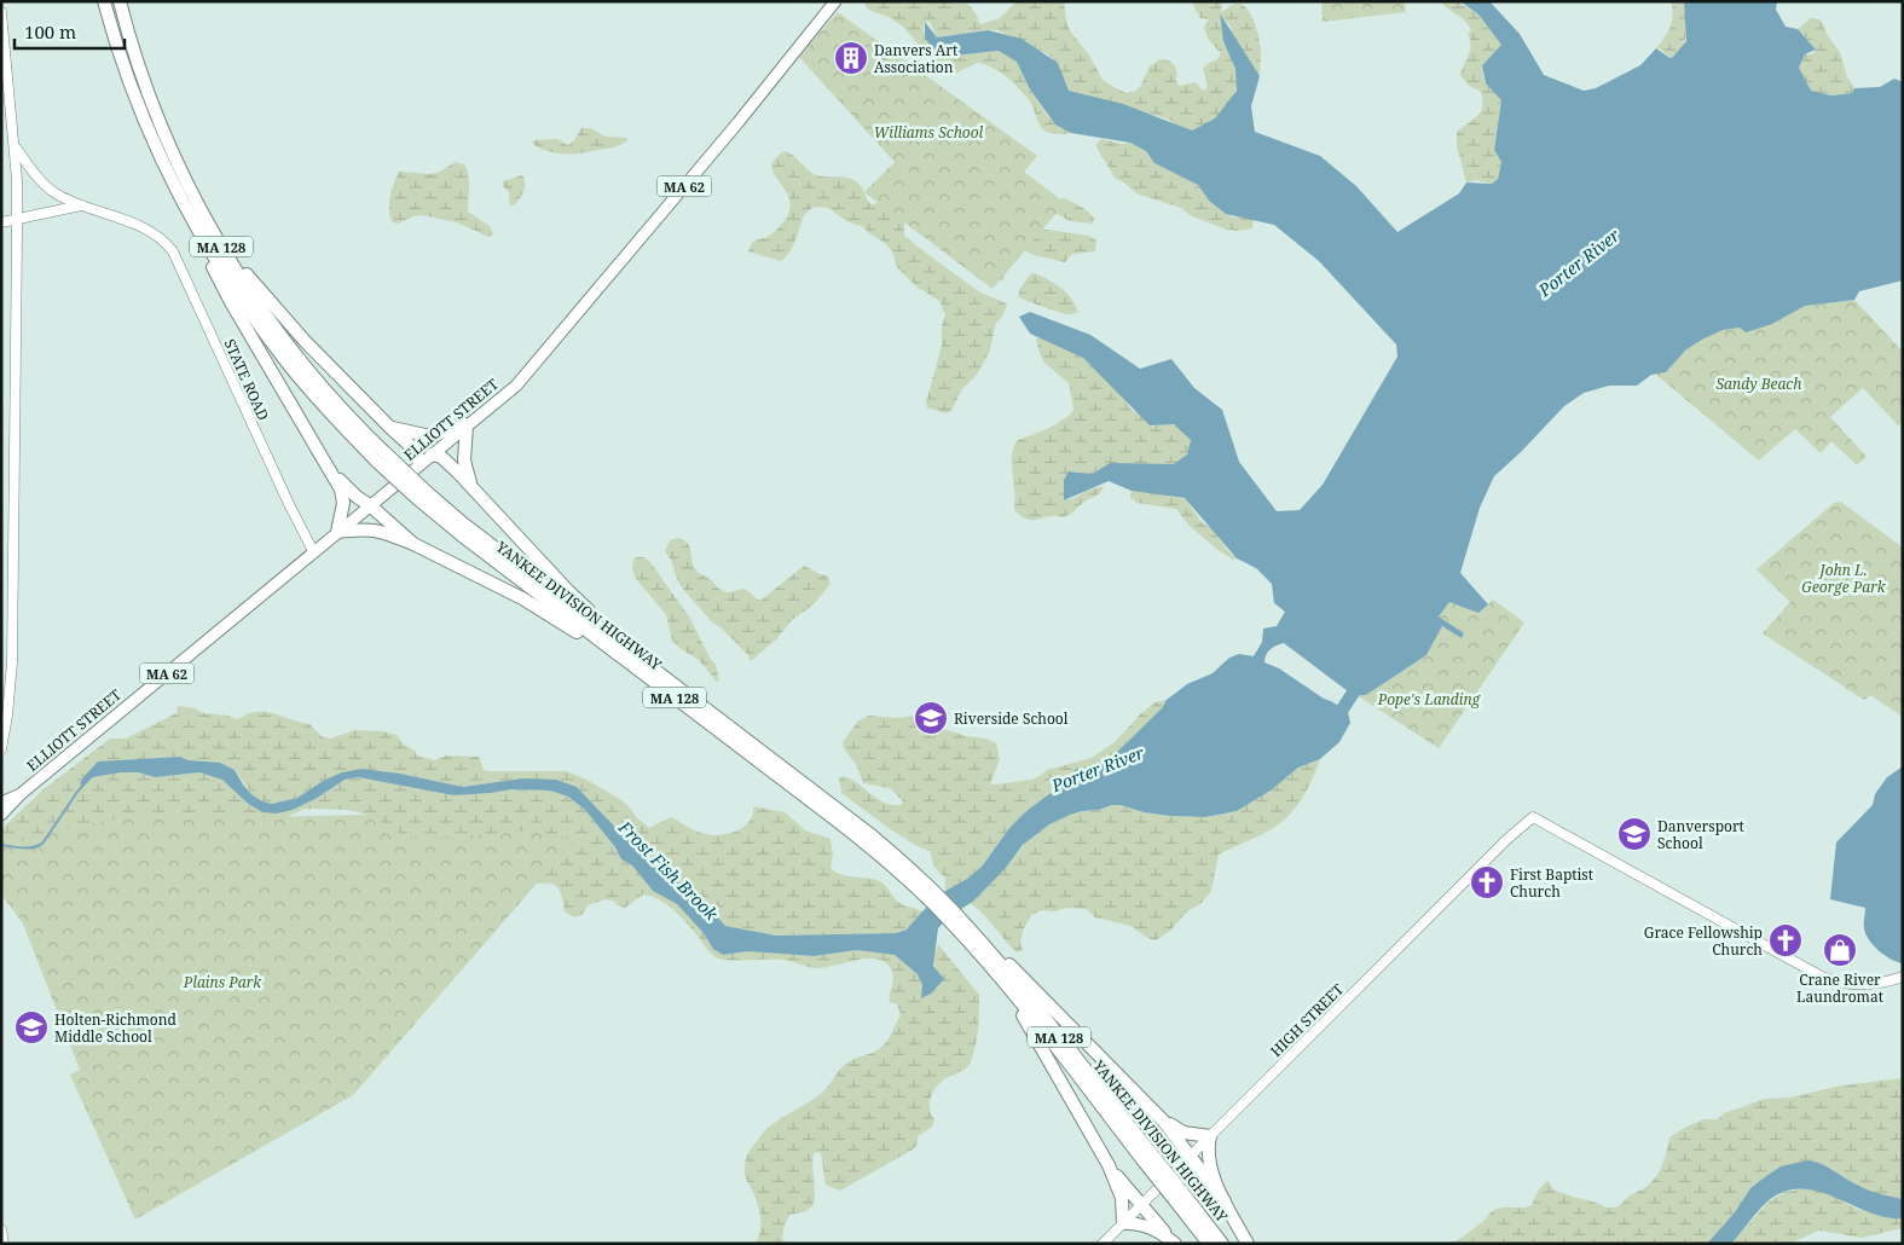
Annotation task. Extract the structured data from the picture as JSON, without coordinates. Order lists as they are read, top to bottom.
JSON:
{
  "streets": {
    "highway": ["MA 128", "YANKEE DIVISION HIGHWAY"],
    "main road": [
      "MA 62",
      "STATE ROAD",
      "ELLIOTT STREET",
      "HIGH STREET"
    ]
  },
  "crossings": [
    ["STATE ROAD", "ELLIOTT STREET"]
  ],
  "water": ["Porter River", "Frost Fish Brook"],
  "parks": [
    "Williams School",
    "Sandy Beach",
    "John L. George Park",
    "Pope's Landing",
    "Plains Park"
  ],
  "places": {
    "building": ["Danvers Art Association"],
    "school or university": ["Riverside School", "Danversport School", "Holten-Richmond Middle School"],
    "church": ["First Baptist Church", "Grace Fellowship Church"],
    "shop": ["Crane River Laundromat"]
  },
  "scale_bar": "100 m"
}
